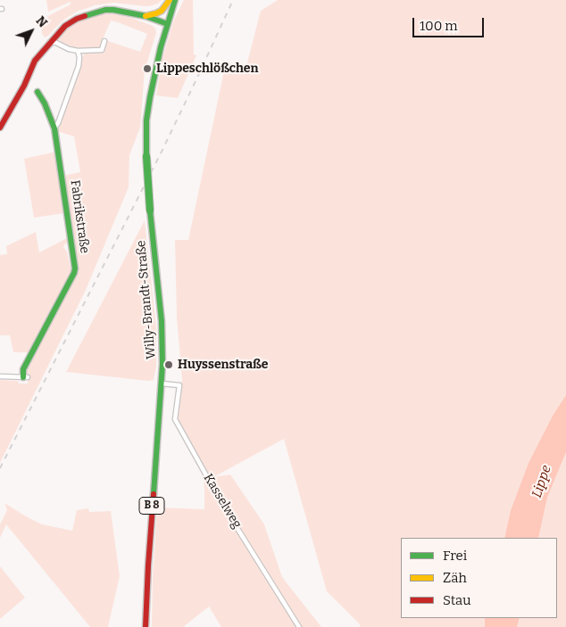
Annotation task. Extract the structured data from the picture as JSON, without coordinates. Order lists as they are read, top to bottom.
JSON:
{
  "streets": {
    "main road": ["Fabrikstraße", "Willy-Brandt-Straße", "B 8"],
    "street": ["Kasselweg"]
  },
  "crossings": [
    ["Willy-Brandt-Straße", "Kasselweg"]
  ],
  "water": ["Lippe"],
  "places": ["Lippeschlößchen", "Huyssenstraße"],
  "legend": ["Frei", "Zäh", "Stau"],
  "scale_bar": "100 m",
  "north": "top right"
}
